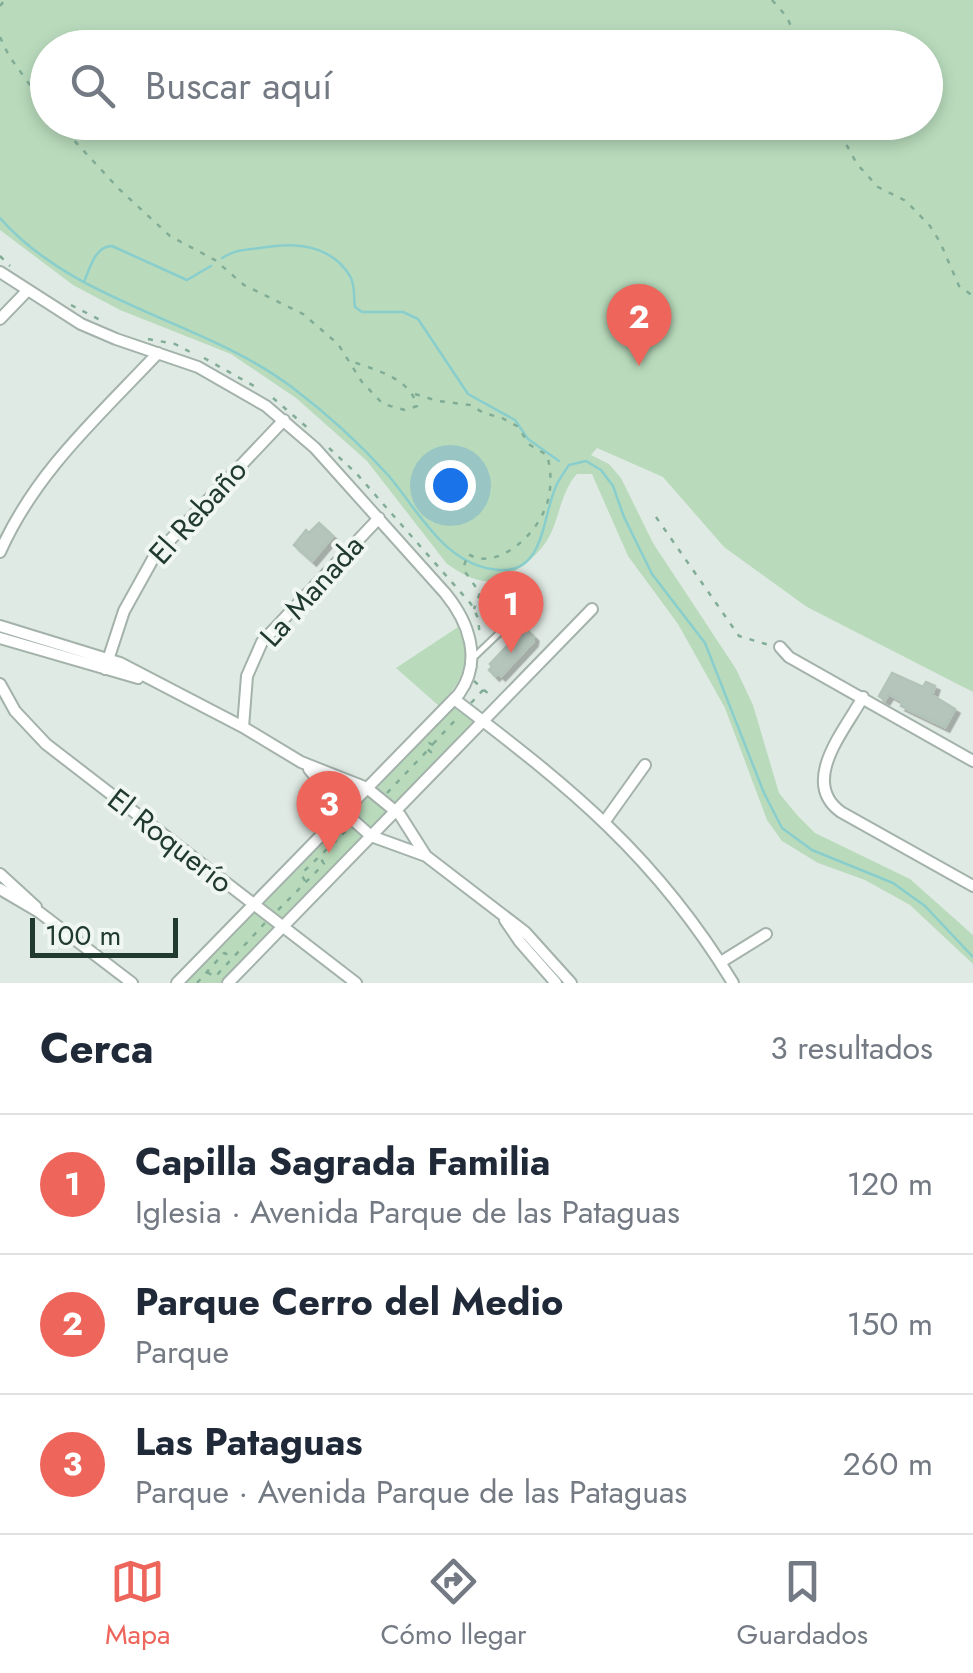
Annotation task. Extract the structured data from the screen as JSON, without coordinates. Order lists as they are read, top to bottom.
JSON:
{
  "streets": {
    "street": ["El Rebaño", "La Manada", "El Roquerío"]
  },
  "scale_bar": "100 m",
  "page": {
    "search": "Buscar aquí",
    "pins": ["2", "1", "3"],
    "scale": "100 m",
    "heading": ["Cerca", "3 resultados"],
    "list": [
      {
        "mark": "1",
        "name": "Capilla Sagrada Familia",
        "note": "Iglesia · Avenida Parque de las Pataguas",
        "value": "120 m"
      },
      {
        "mark": "2",
        "name": "Parque Cerro del Medio",
        "note": "Parque",
        "value": "150 m"
      },
      {
        "mark": "3",
        "name": "Las Pataguas",
        "note": "Parque · Avenida Parque de las Pataguas",
        "value": "260 m"
      }
    ],
    "nav": ["Mapa", "Cómo llegar", "Guardados"]
  }
}
